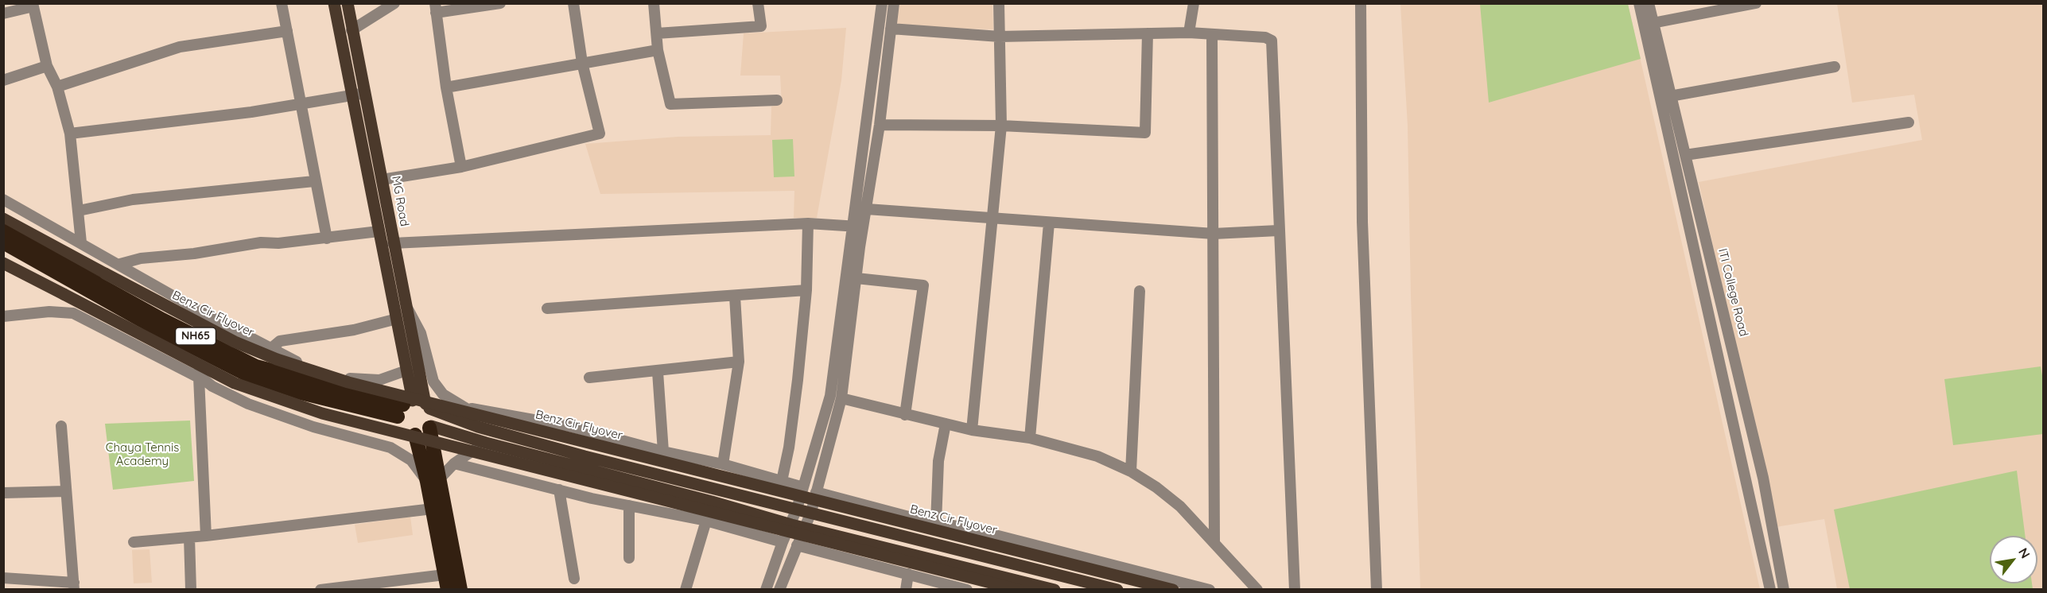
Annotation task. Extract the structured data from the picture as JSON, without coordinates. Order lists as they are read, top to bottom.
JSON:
{
  "streets": {
    "highway": ["NH65"],
    "main road": ["MG Road", "Benz Cir Flyover"],
    "street": ["ITI College Road"]
  },
  "crossings": [
    ["MG Road", "NH65"]
  ],
  "parks": ["Chaya Tennis Academy"],
  "north": "top right"
}
